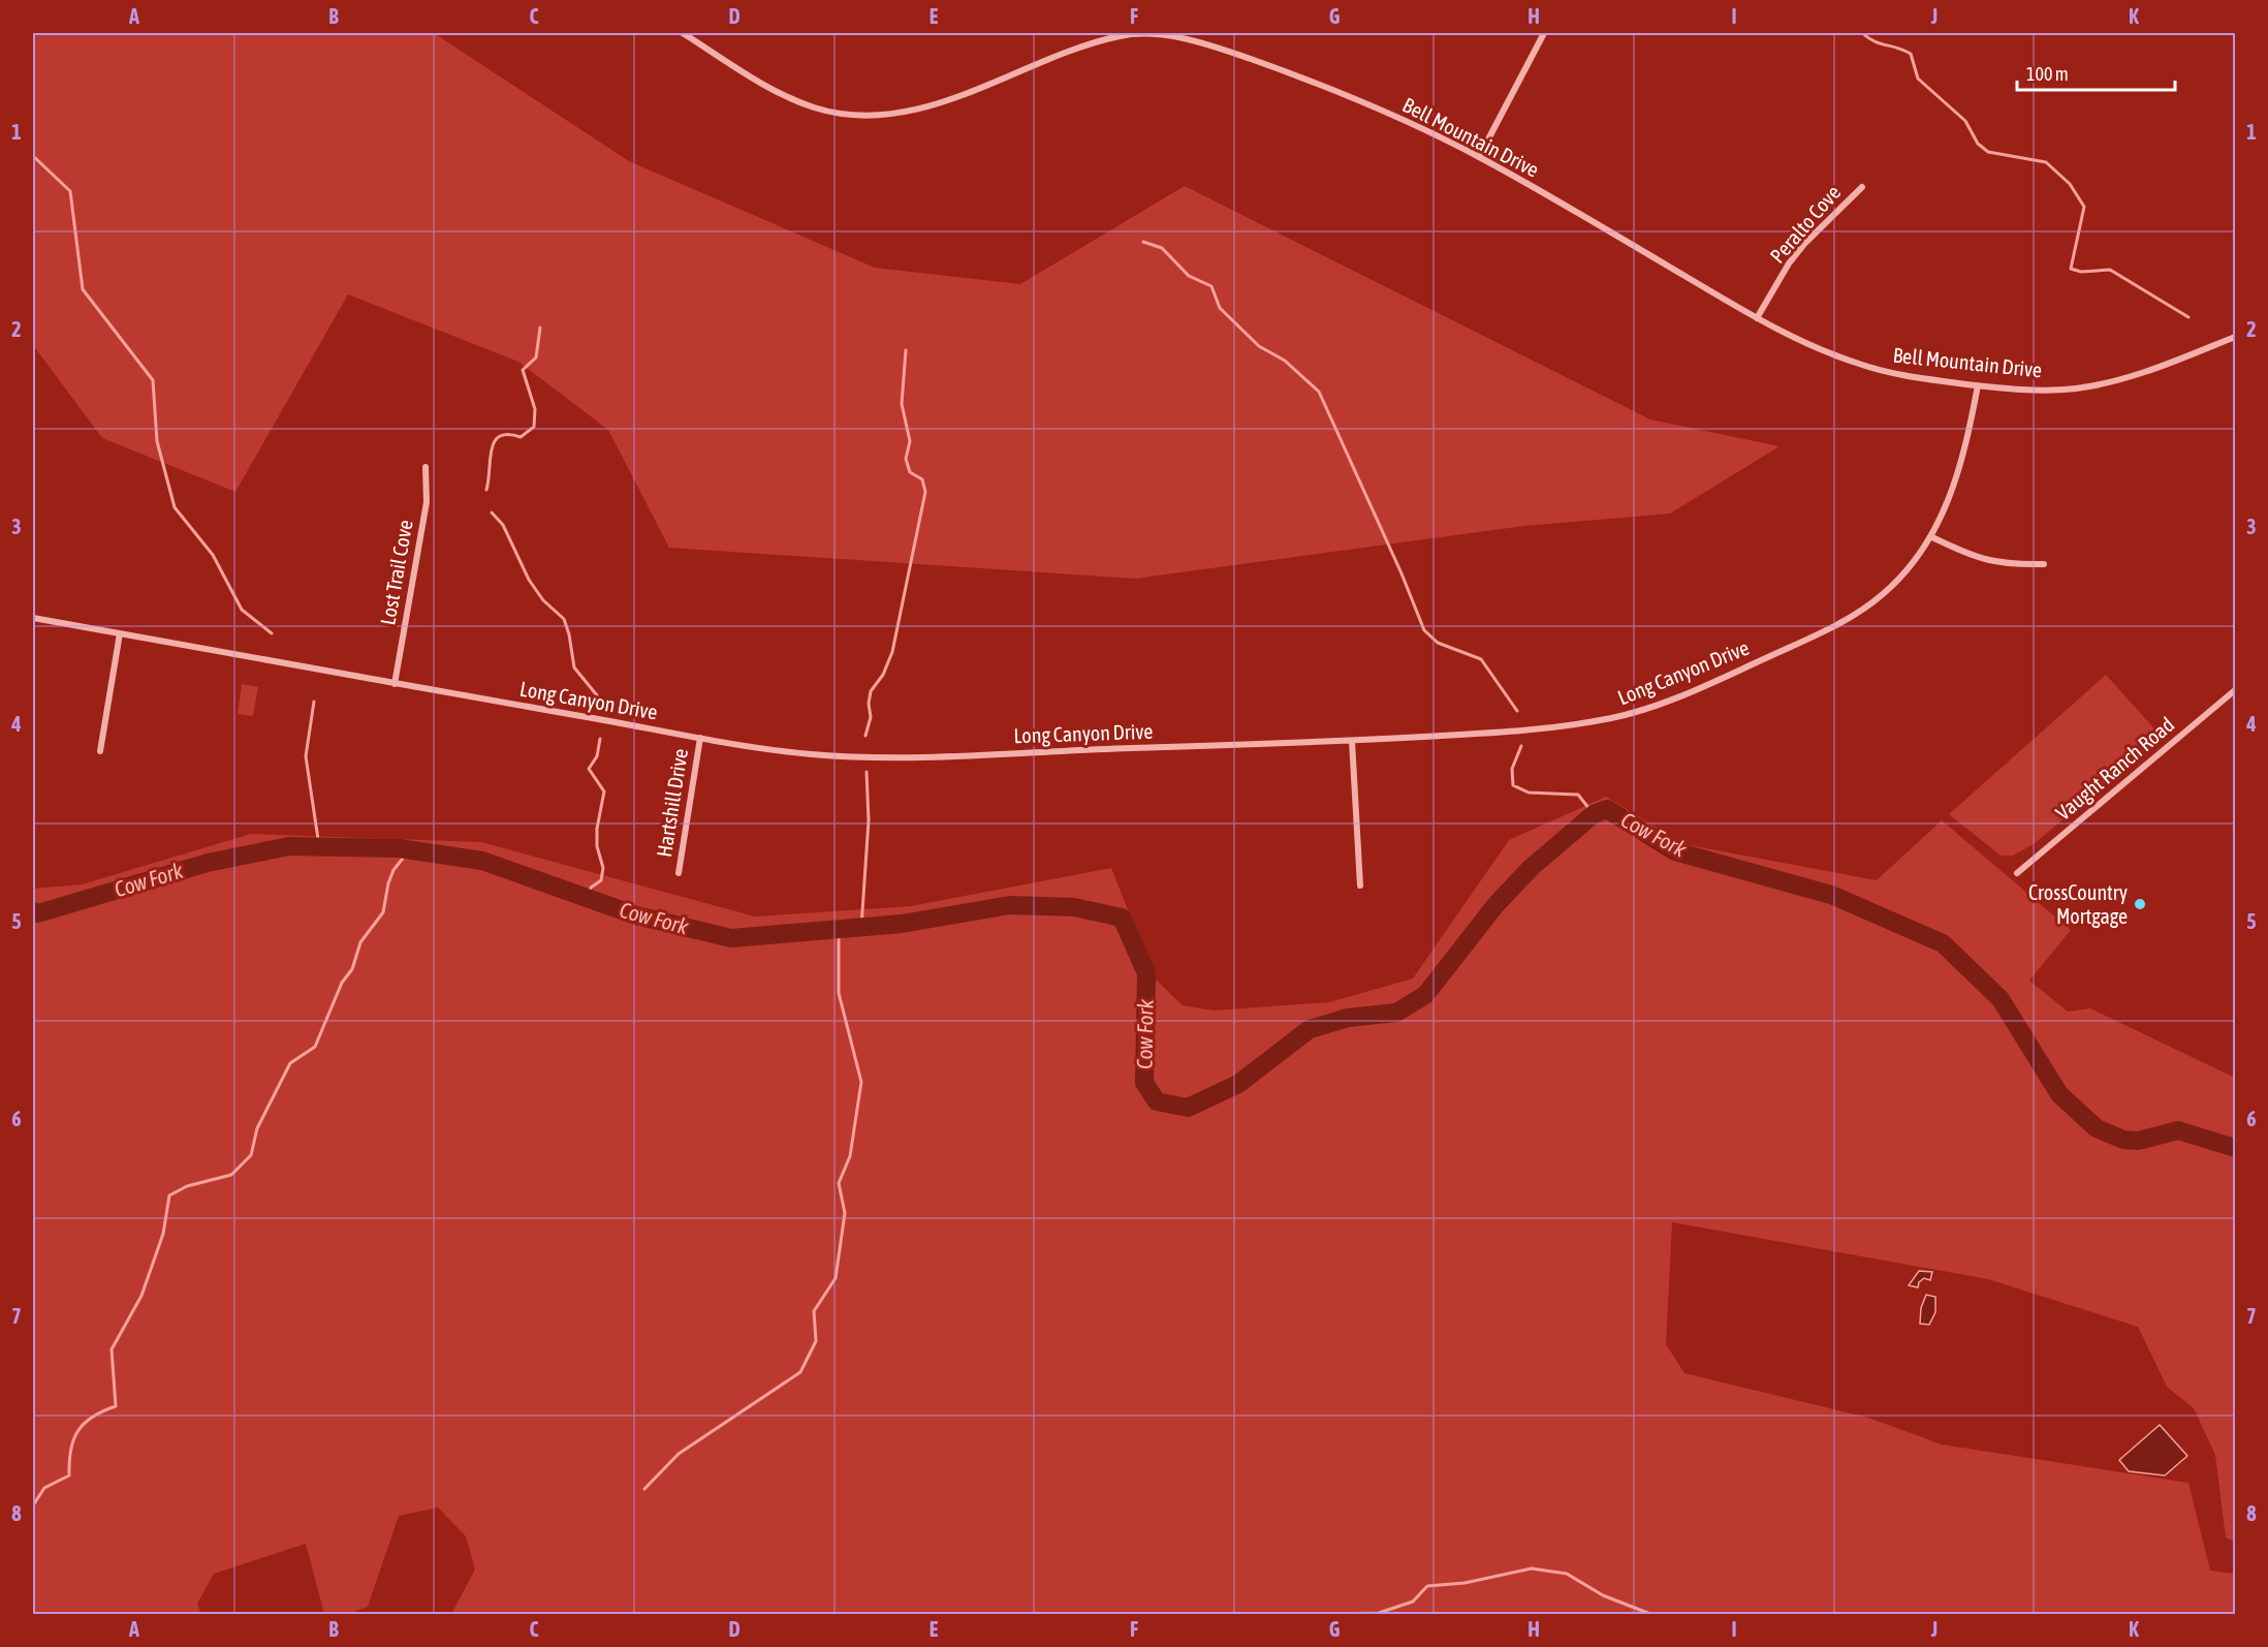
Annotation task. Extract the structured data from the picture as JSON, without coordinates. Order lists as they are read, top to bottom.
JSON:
{
  "streets": {
    "street": [
      "Bell Mountain Drive",
      "Peralto Cove",
      "Lost Trail Cove",
      "Long Canyon Drive",
      "Vaught Ranch Road",
      "Hartshill Drive"
    ]
  },
  "crossings": [
    ["Bell Mountain Drive", "Peralto Cove"],
    ["Bell Mountain Drive", "Long Canyon Drive"],
    ["Lost Trail Cove", "Long Canyon Drive"],
    ["Long Canyon Drive", "Hartshill Drive"]
  ],
  "water": ["Cow Fork"],
  "places": ["CrossCountry Mortgage"],
  "scale_bar": "100 m",
  "grid": {
    "columns": [
      "A",
      "B",
      "C",
      "D",
      "E",
      "F",
      "G",
      "H",
      "I",
      "J",
      "K"
    ],
    "rows": [
      "1",
      "2",
      "3",
      "4",
      "5",
      "6",
      "7",
      "8"
    ]
  }
}
